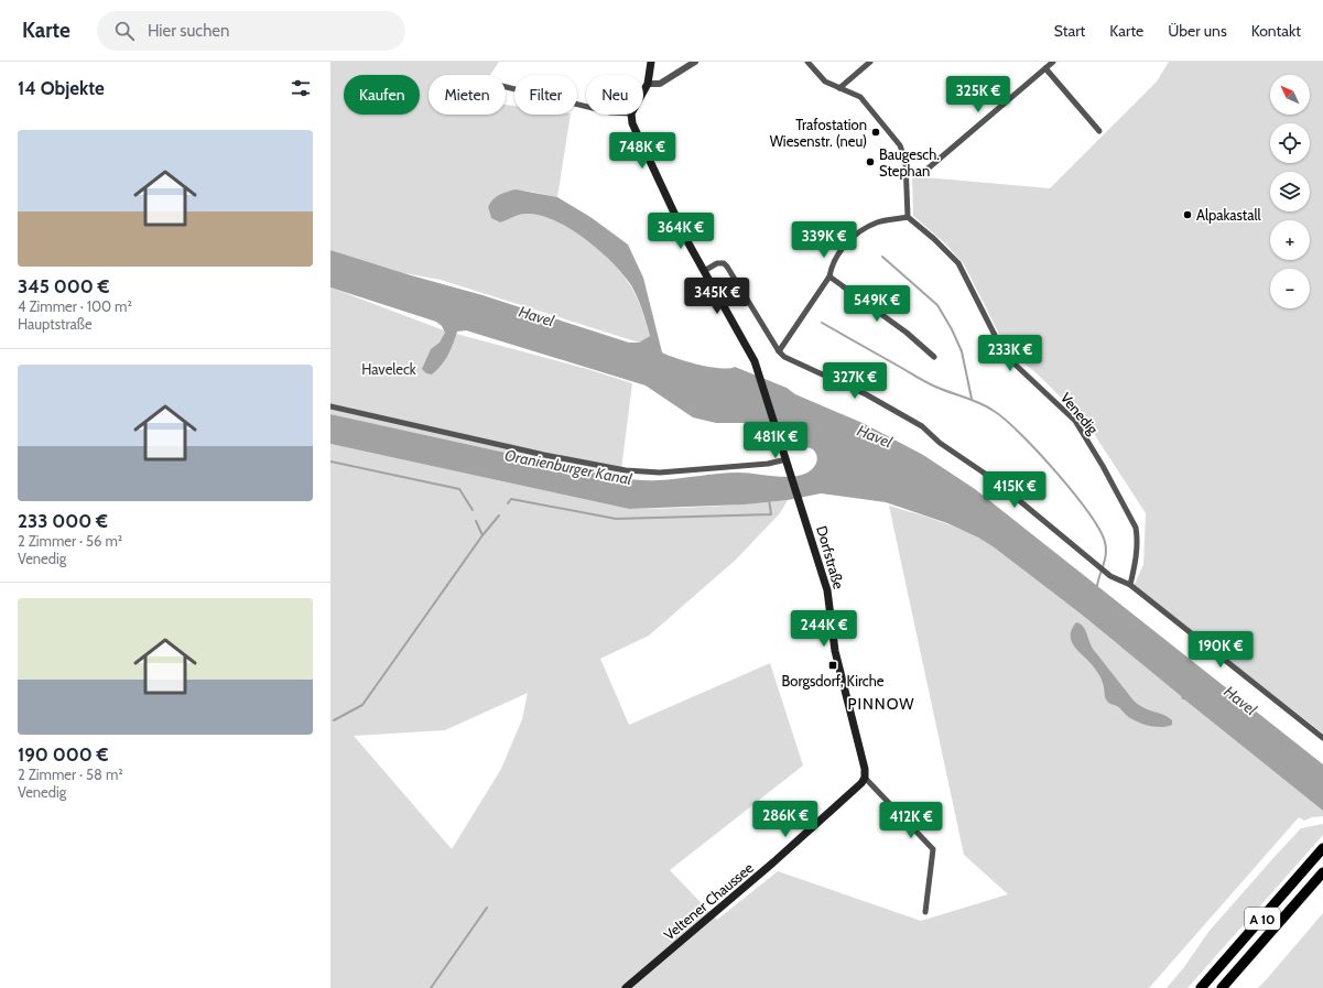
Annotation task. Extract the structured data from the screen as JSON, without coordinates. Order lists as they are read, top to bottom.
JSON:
{
  "streets": {
    "highway": ["A 10"],
    "main road": ["Dorfstraße", "Veltener Chaussee"],
    "street": ["Venedig"]
  },
  "crossings": [
    ["Dorfstraße", "Veltener Chaussee"]
  ],
  "districts": ["PINNOW"],
  "water": ["Havel", "Oranienburger Kanal"],
  "parks": ["Haveleck"],
  "places": {
    "other": ["Trafostation Wiesenstr. (neu)", "Baugesch. Stephan", "Alpakastall"],
    "transit": ["Borgsdorf, Kirche"]
  },
  "north": "top left",
  "page": {
    "header": "Karte",
    "search": "Hier suchen",
    "nav": [
      "Start",
      "Karte",
      "Über uns",
      "Kontakt"
    ],
    "heading": "14 Objekte",
    "map_buttons": ["+", "−"],
    "chip": [
      "Kaufen",
      "Mieten",
      "Filter",
      "Neu"
    ],
    "price": [
      "325K €",
      "748K €",
      "364K €",
      "339K €",
      "345K €",
      "549K €",
      "233K €",
      "327K €",
      "481K €",
      "415K €",
      "244K €",
      "190K €",
      "286K €",
      "412K €"
    ],
    "list": [
      {
        "name": "345 000 €",
        "note": "4 Zimmer · 100 m² · Hauptstraße"
      },
      {
        "name": "233 000 €",
        "note": "2 Zimmer · 56 m² · Venedig"
      },
      {
        "name": "190 000 €",
        "note": "2 Zimmer · 58 m² · Venedig"
      }
    ]
  }
}
